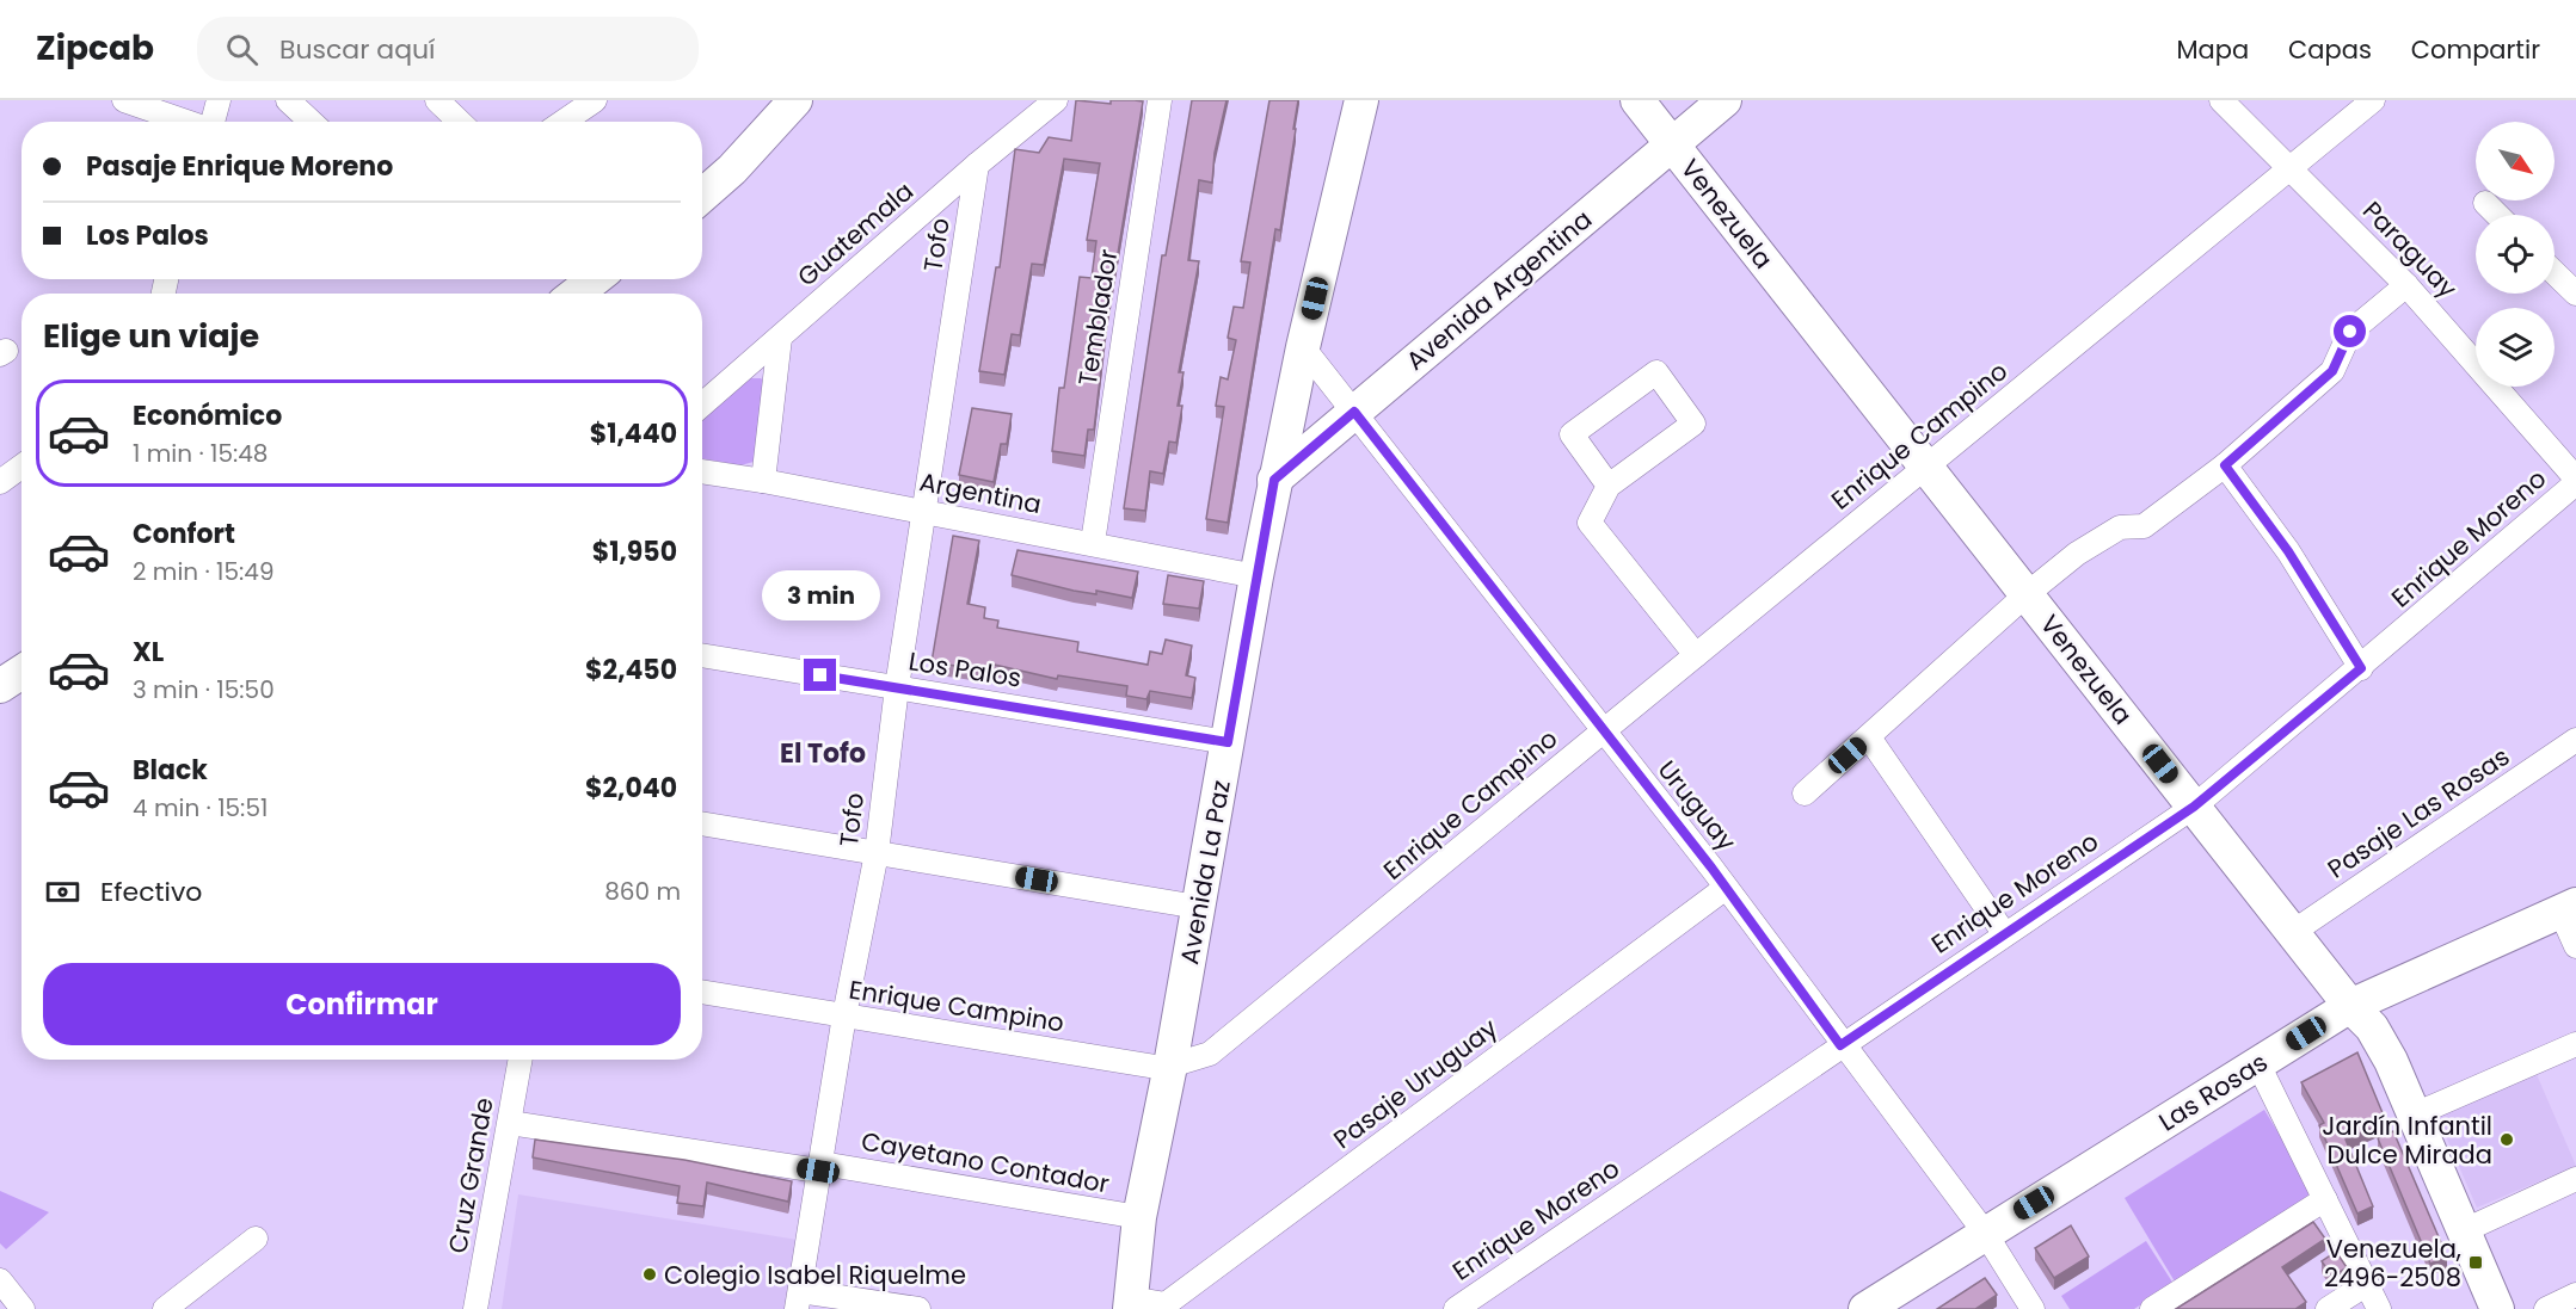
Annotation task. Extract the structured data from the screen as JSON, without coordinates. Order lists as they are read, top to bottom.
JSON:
{
  "streets": {
    "street": [
      "Venezuela",
      "Guatemala",
      "Tofo",
      "Paraguay",
      "Avenida Argentina",
      "Temblador",
      "Enrique Campino",
      "Argentina",
      "Enrique Moreno",
      "Los Palos",
      "Uruguay",
      "Pasaje Las Rosas",
      "Avenida La Paz",
      "Pasaje Uruguay",
      "Las Rosas",
      "Cayetano Contador",
      "Cruz Grande"
    ]
  },
  "crossings": [
    ["Venezuela", "Avenida Argentina"],
    ["Venezuela", "Enrique Campino"],
    ["Venezuela", "Enrique Moreno"],
    ["Venezuela", "Pasaje Las Rosas"],
    ["Venezuela", "Las Rosas"],
    ["Guatemala", "Tofo"],
    ["Tofo", "Enrique Campino"],
    ["Tofo", "Argentina"],
    ["Tofo", "Los Palos"],
    ["Tofo", "Cayetano Contador"],
    ["Paraguay", "Enrique Campino"],
    ["Paraguay", "Enrique Moreno"],
    ["Avenida Argentina", "Uruguay"],
    ["Avenida Argentina", "Avenida La Paz"],
    ["Temblador", "Argentina"],
    ["Enrique Campino", "Uruguay"],
    ["Enrique Campino", "Avenida La Paz"],
    ["Argentina", "Avenida La Paz"],
    ["Enrique Moreno", "Uruguay"],
    ["Los Palos", "Avenida La Paz"],
    ["Uruguay", "Avenida La Paz"],
    ["Uruguay", "Pasaje Uruguay"],
    ["Uruguay", "Las Rosas"],
    ["Avenida La Paz", "Pasaje Uruguay"],
    ["Avenida La Paz", "Cayetano Contador"],
    ["Cayetano Contador", "Cruz Grande"]
  ],
  "districts": ["El Tofo"],
  "places": {
    "other": ["Jardín Infantil Dulce Mirada", "Colegio Isabel Riquelme"],
    "transit": ["Venezuela, 2496-2508"]
  },
  "north": "bottom right",
  "page": {
    "header": "Zipcab",
    "search": "Buscar aquí",
    "nav": ["Mapa", "Capas", "Compartir"],
    "banner": ["Pasaje Enrique Moreno", "Los Palos"],
    "heading": "Elige un viaje",
    "list": [
      {
        "name": "Económico",
        "note": "1 min · 15:48",
        "value": "$1,440"
      },
      {
        "name": "Confort",
        "note": "2 min · 15:49",
        "value": "$1,950"
      },
      {
        "name": "XL",
        "note": "3 min · 15:50",
        "value": "$2,450"
      },
      {
        "name": "Black",
        "note": "4 min · 15:51",
        "value": "$2,040"
      }
    ],
    "bubble": "3 min",
    "pay": ["Efectivo", "860 m"],
    "buttons": "Confirmar"
  }
}
